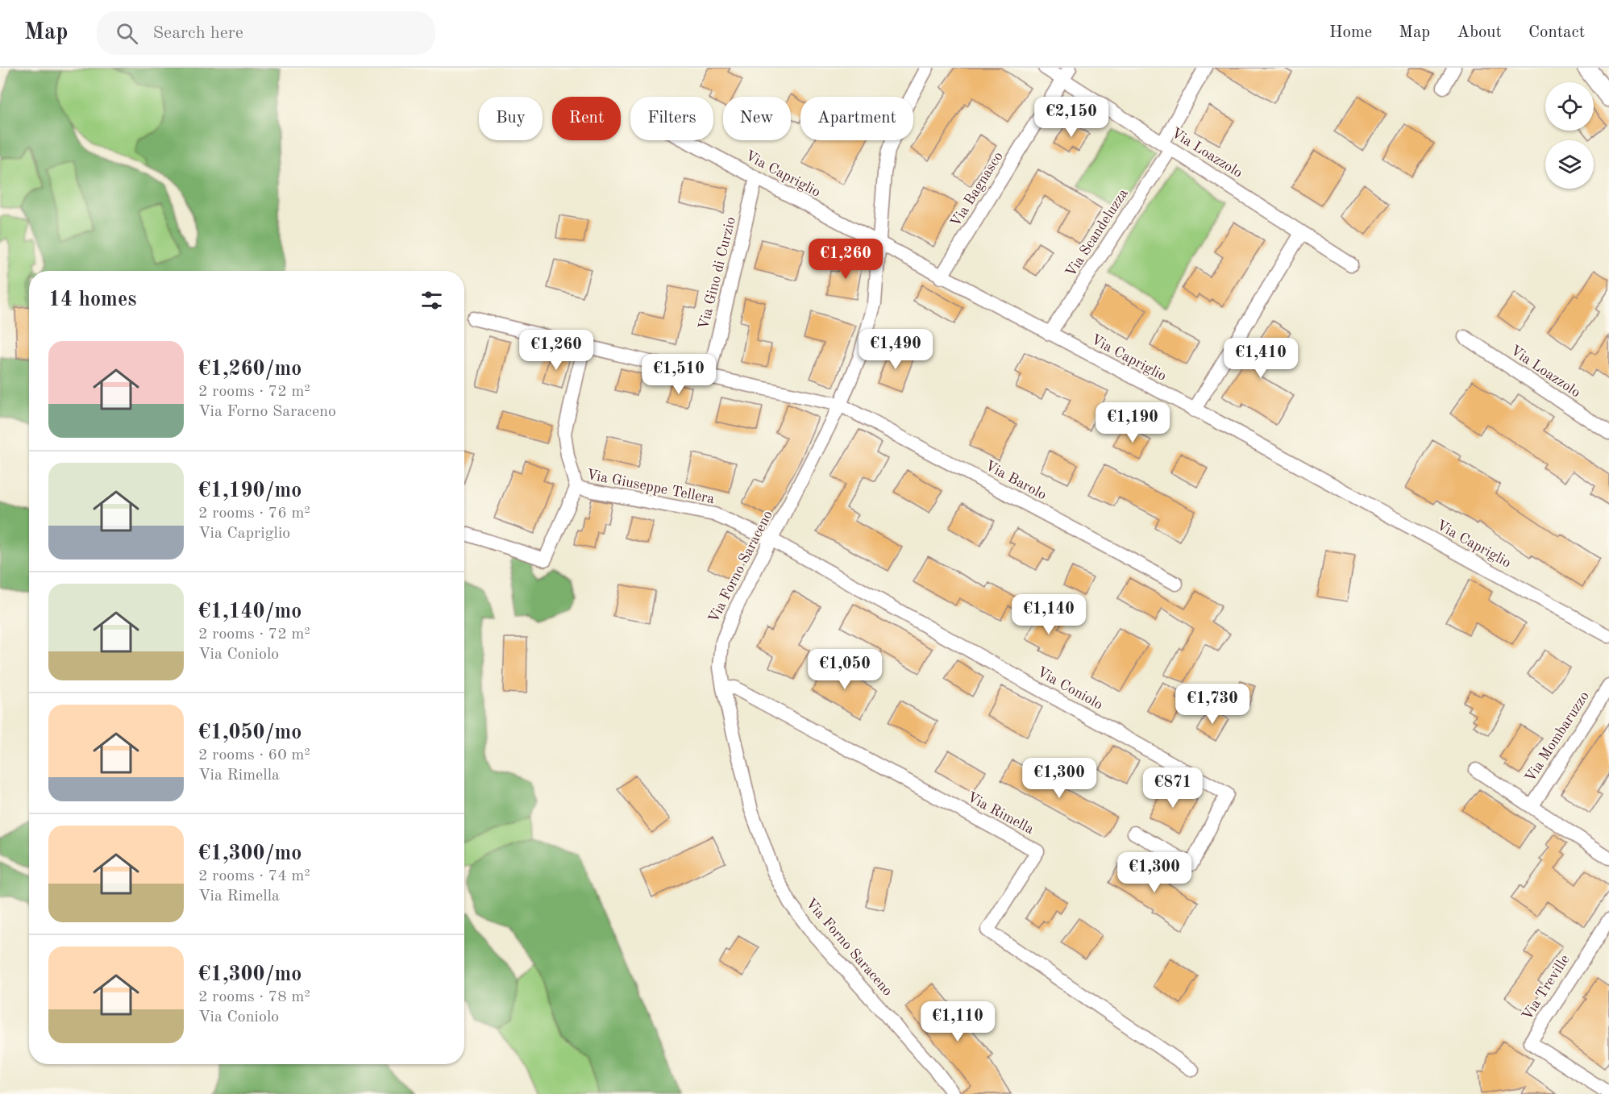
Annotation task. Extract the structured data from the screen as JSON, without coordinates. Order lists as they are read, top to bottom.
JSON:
{
  "streets": {
    "street": [
      "Via Loazzolo",
      "Via Capriglio",
      "Via Bagnasco",
      "Via Scandeluzza",
      "Via Gino di Curzio",
      "Via Barolo",
      "Via Giuseppe Tellera",
      "Via Forno Saraceno",
      "Via Coniolo",
      "Via Mombaruzzo",
      "Via Rimella",
      "Via Treville"
    ]
  },
  "crossings": [
    ["Via Loazzolo", "Via Bagnasco"],
    ["Via Loazzolo", "Via Scandeluzza"],
    ["Via Capriglio", "Via Bagnasco"],
    ["Via Capriglio", "Via Scandeluzza"],
    ["Via Capriglio", "Via Gino di Curzio"],
    ["Via Capriglio", "Via Forno Saraceno"],
    ["Via Gino di Curzio", "Via Barolo"],
    ["Via Barolo", "Via Forno Saraceno"],
    ["Via Giuseppe Tellera", "Via Forno Saraceno"],
    ["Via Giuseppe Tellera", "Via Coniolo"],
    ["Via Forno Saraceno", "Via Coniolo"],
    ["Via Forno Saraceno", "Via Rimella"]
  ],
  "page": {
    "header": "Map",
    "search": "Search here",
    "nav": [
      "Home",
      "Map",
      "About",
      "Contact"
    ],
    "price": [
      "€2,150",
      "€1,260",
      "€1,490",
      "€1,260",
      "€1,410",
      "€1,510",
      "€1,190",
      "€1,140",
      "€1,050",
      "€1,730",
      "€1,300",
      "€871",
      "€1,300",
      "€1,110"
    ],
    "chip": [
      "Buy",
      "Rent",
      "Filters",
      "New",
      "Apartment"
    ],
    "heading": "14 homes",
    "list": [
      {
        "name": "€1,260/mo",
        "note": "2 rooms · 72 m² · Via Forno Saraceno"
      },
      {
        "name": "€1,190/mo",
        "note": "2 rooms · 76 m² · Via Capriglio"
      },
      {
        "name": "€1,140/mo",
        "note": "2 rooms · 72 m² · Via Coniolo"
      },
      {
        "name": "€1,050/mo",
        "note": "2 rooms · 60 m² · Via Rimella"
      },
      {
        "name": "€1,300/mo",
        "note": "2 rooms · 74 m² · Via Rimella"
      },
      {
        "name": "€1,300/mo",
        "note": "2 rooms · 78 m² · Via Coniolo"
      }
    ]
  }
}
